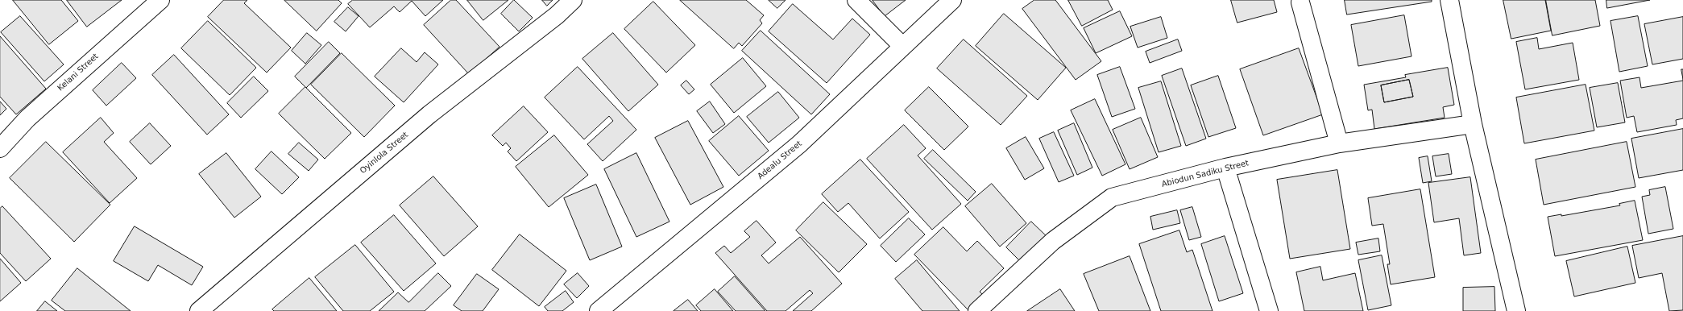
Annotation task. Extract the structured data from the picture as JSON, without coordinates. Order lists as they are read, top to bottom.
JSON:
{
  "streets": {
    "street": [
      "Kelani Street",
      "Oyinlola Street",
      "Adealu Street",
      "Abiodun Sadiku Street"
    ]
  }
}
